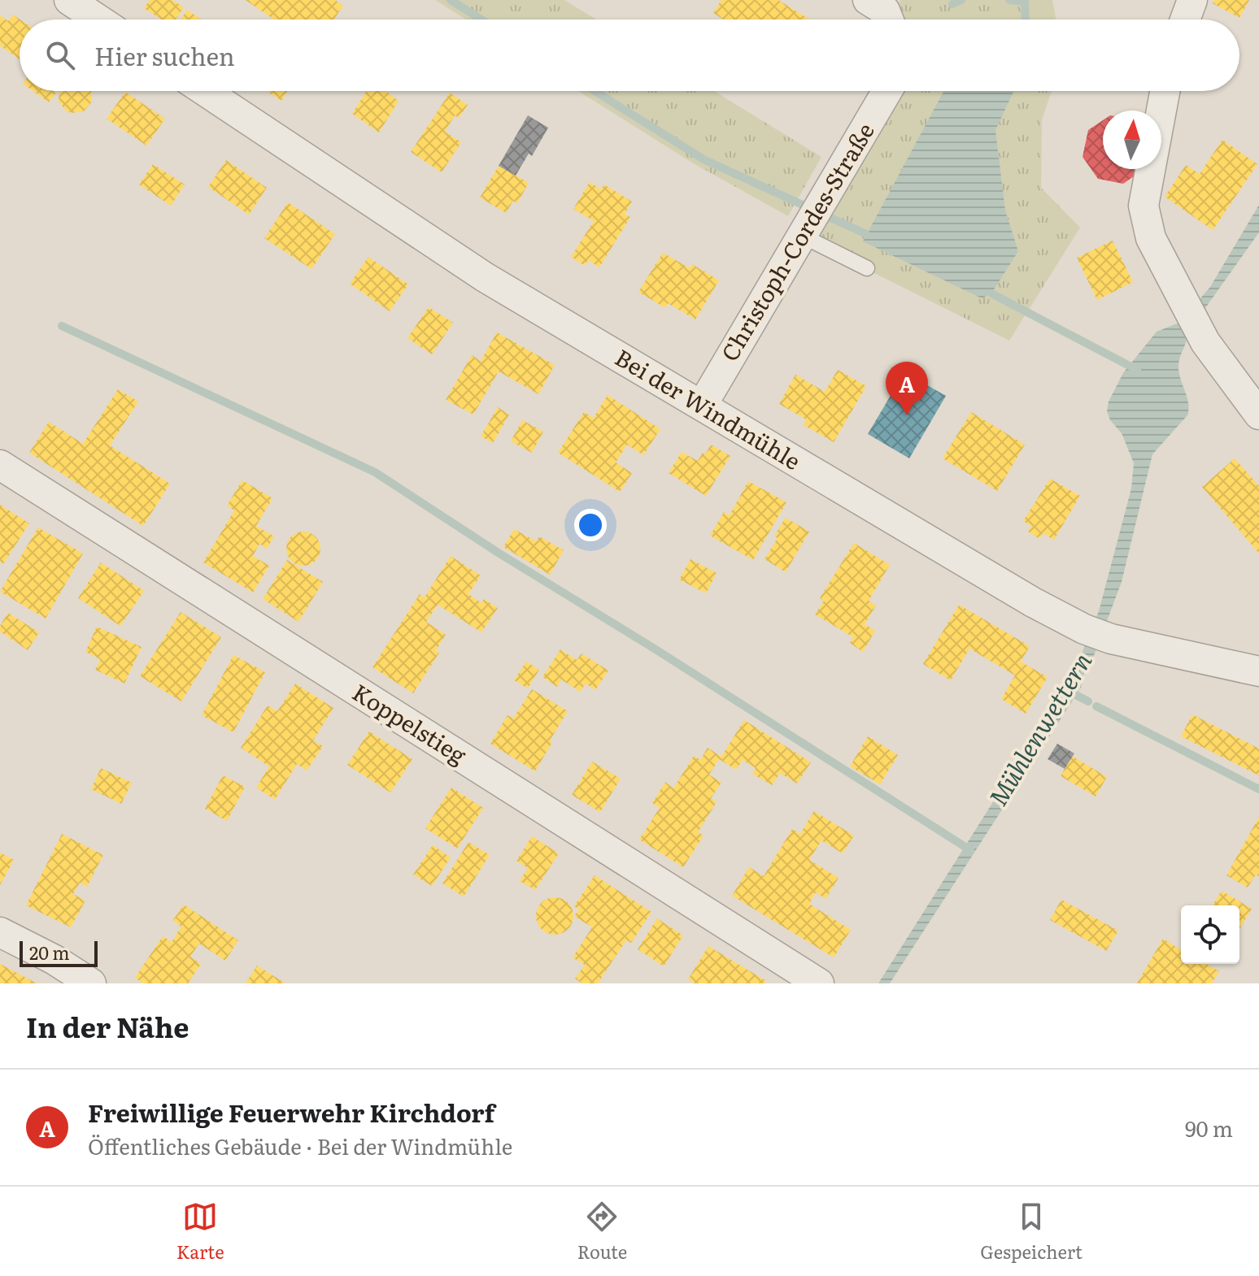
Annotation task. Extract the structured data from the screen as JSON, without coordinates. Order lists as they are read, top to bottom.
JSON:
{
  "streets": {
    "street": ["Christoph-Cordes-Straße", "Bei der Windmühle", "Koppelstieg"]
  },
  "crossings": [
    ["Christoph-Cordes-Straße", "Bei der Windmühle"]
  ],
  "water": ["Mühlenwettern"],
  "scale_bar": "20 m",
  "north": "top",
  "page": {
    "search": "Hier suchen",
    "pins": "A",
    "scale": "20 m",
    "heading": "In der Nähe",
    "list": [
      {
        "mark": "A",
        "name": "Freiwillige Feuerwehr Kirchdorf",
        "note": "Öffentliches Gebäude · Bei der Windmühle",
        "value": "90 m"
      }
    ],
    "nav": ["Karte", "Route", "Gespeichert"]
  }
}
